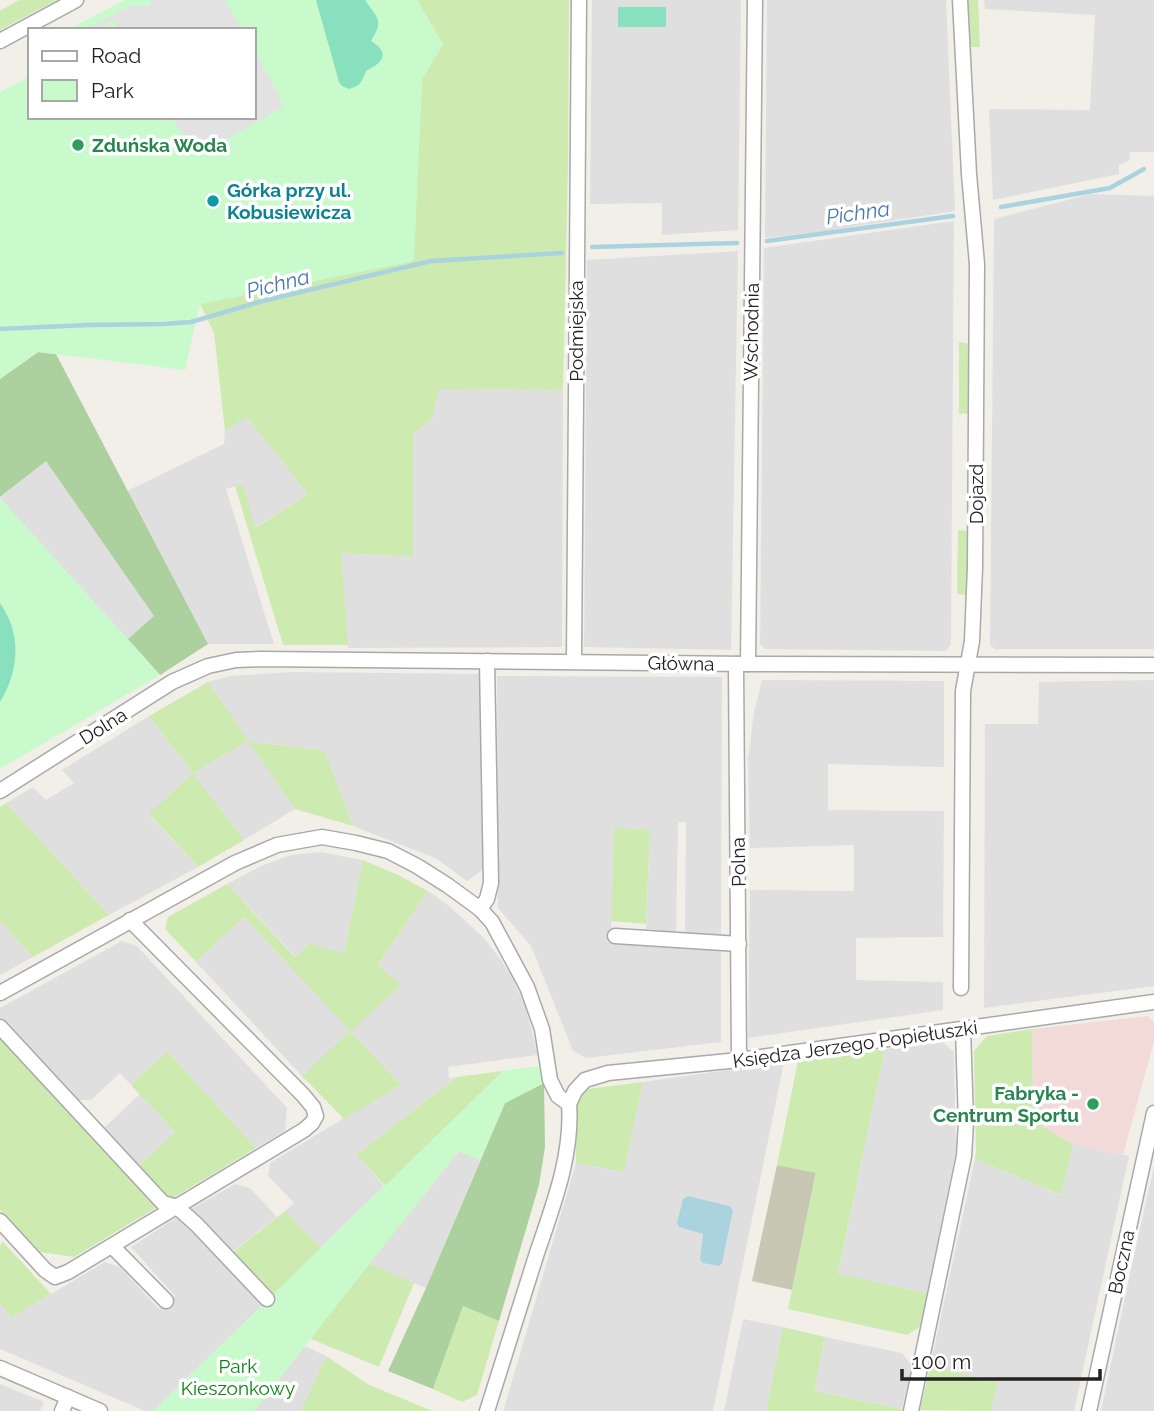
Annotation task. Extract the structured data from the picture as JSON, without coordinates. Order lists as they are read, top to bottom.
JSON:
{
  "streets": {
    "street": [
      "Podmiejska",
      "Wschodnia",
      "Dojazd",
      "Główna",
      "Dolna",
      "Polna",
      "Księdza Jerzego Popiełuszki",
      "Boczna"
    ]
  },
  "crossings": [
    ["Podmiejska", "Główna"],
    ["Wschodnia", "Główna"],
    ["Wschodnia", "Polna"],
    ["Dojazd", "Główna"],
    ["Główna", "Dolna"],
    ["Główna", "Polna"],
    ["Polna", "Księdza Jerzego Popiełuszki"]
  ],
  "water": ["Pichna"],
  "parks": ["Park Kieszonkowy"],
  "places": ["Zduńska Woda", "Górka przy ul. Kobusiewicza", "Fabryka - Centrum Sportu"],
  "legend": ["Road", "Park"],
  "scale_bar": "100 m"
}
